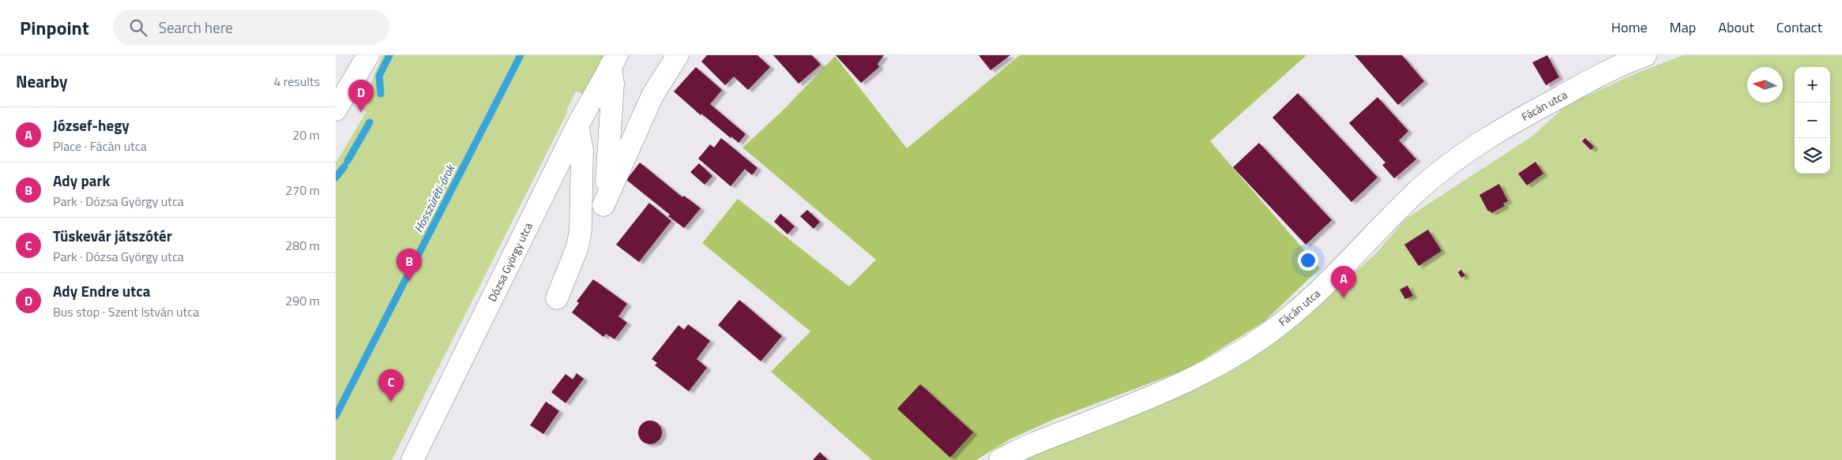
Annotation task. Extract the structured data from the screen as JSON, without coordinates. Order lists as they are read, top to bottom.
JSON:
{
  "streets": {
    "street": ["Fácán utca", "Dózsa György utca"]
  },
  "water": ["Hosszúréti-árok"],
  "north": "left",
  "page": {
    "header": "Pinpoint",
    "search": "Search here",
    "nav": [
      "Home",
      "Map",
      "About",
      "Contact"
    ],
    "heading": ["Nearby", "4 results"],
    "map_buttons": ["+", "−"],
    "pins": [
      "D",
      "B",
      "A",
      "C"
    ],
    "list": [
      {
        "mark": "A",
        "name": "József-hegy",
        "note": "Place · Fácán utca",
        "value": "20 m"
      },
      {
        "mark": "B",
        "name": "Ady park",
        "note": "Park · Dózsa György utca",
        "value": "270 m"
      },
      {
        "mark": "C",
        "name": "Tüskevár játszótér",
        "note": "Park · Dózsa György utca",
        "value": "280 m"
      },
      {
        "mark": "D",
        "name": "Ady Endre utca",
        "note": "Bus stop · Szent István utca",
        "value": "290 m"
      }
    ]
  }
}
